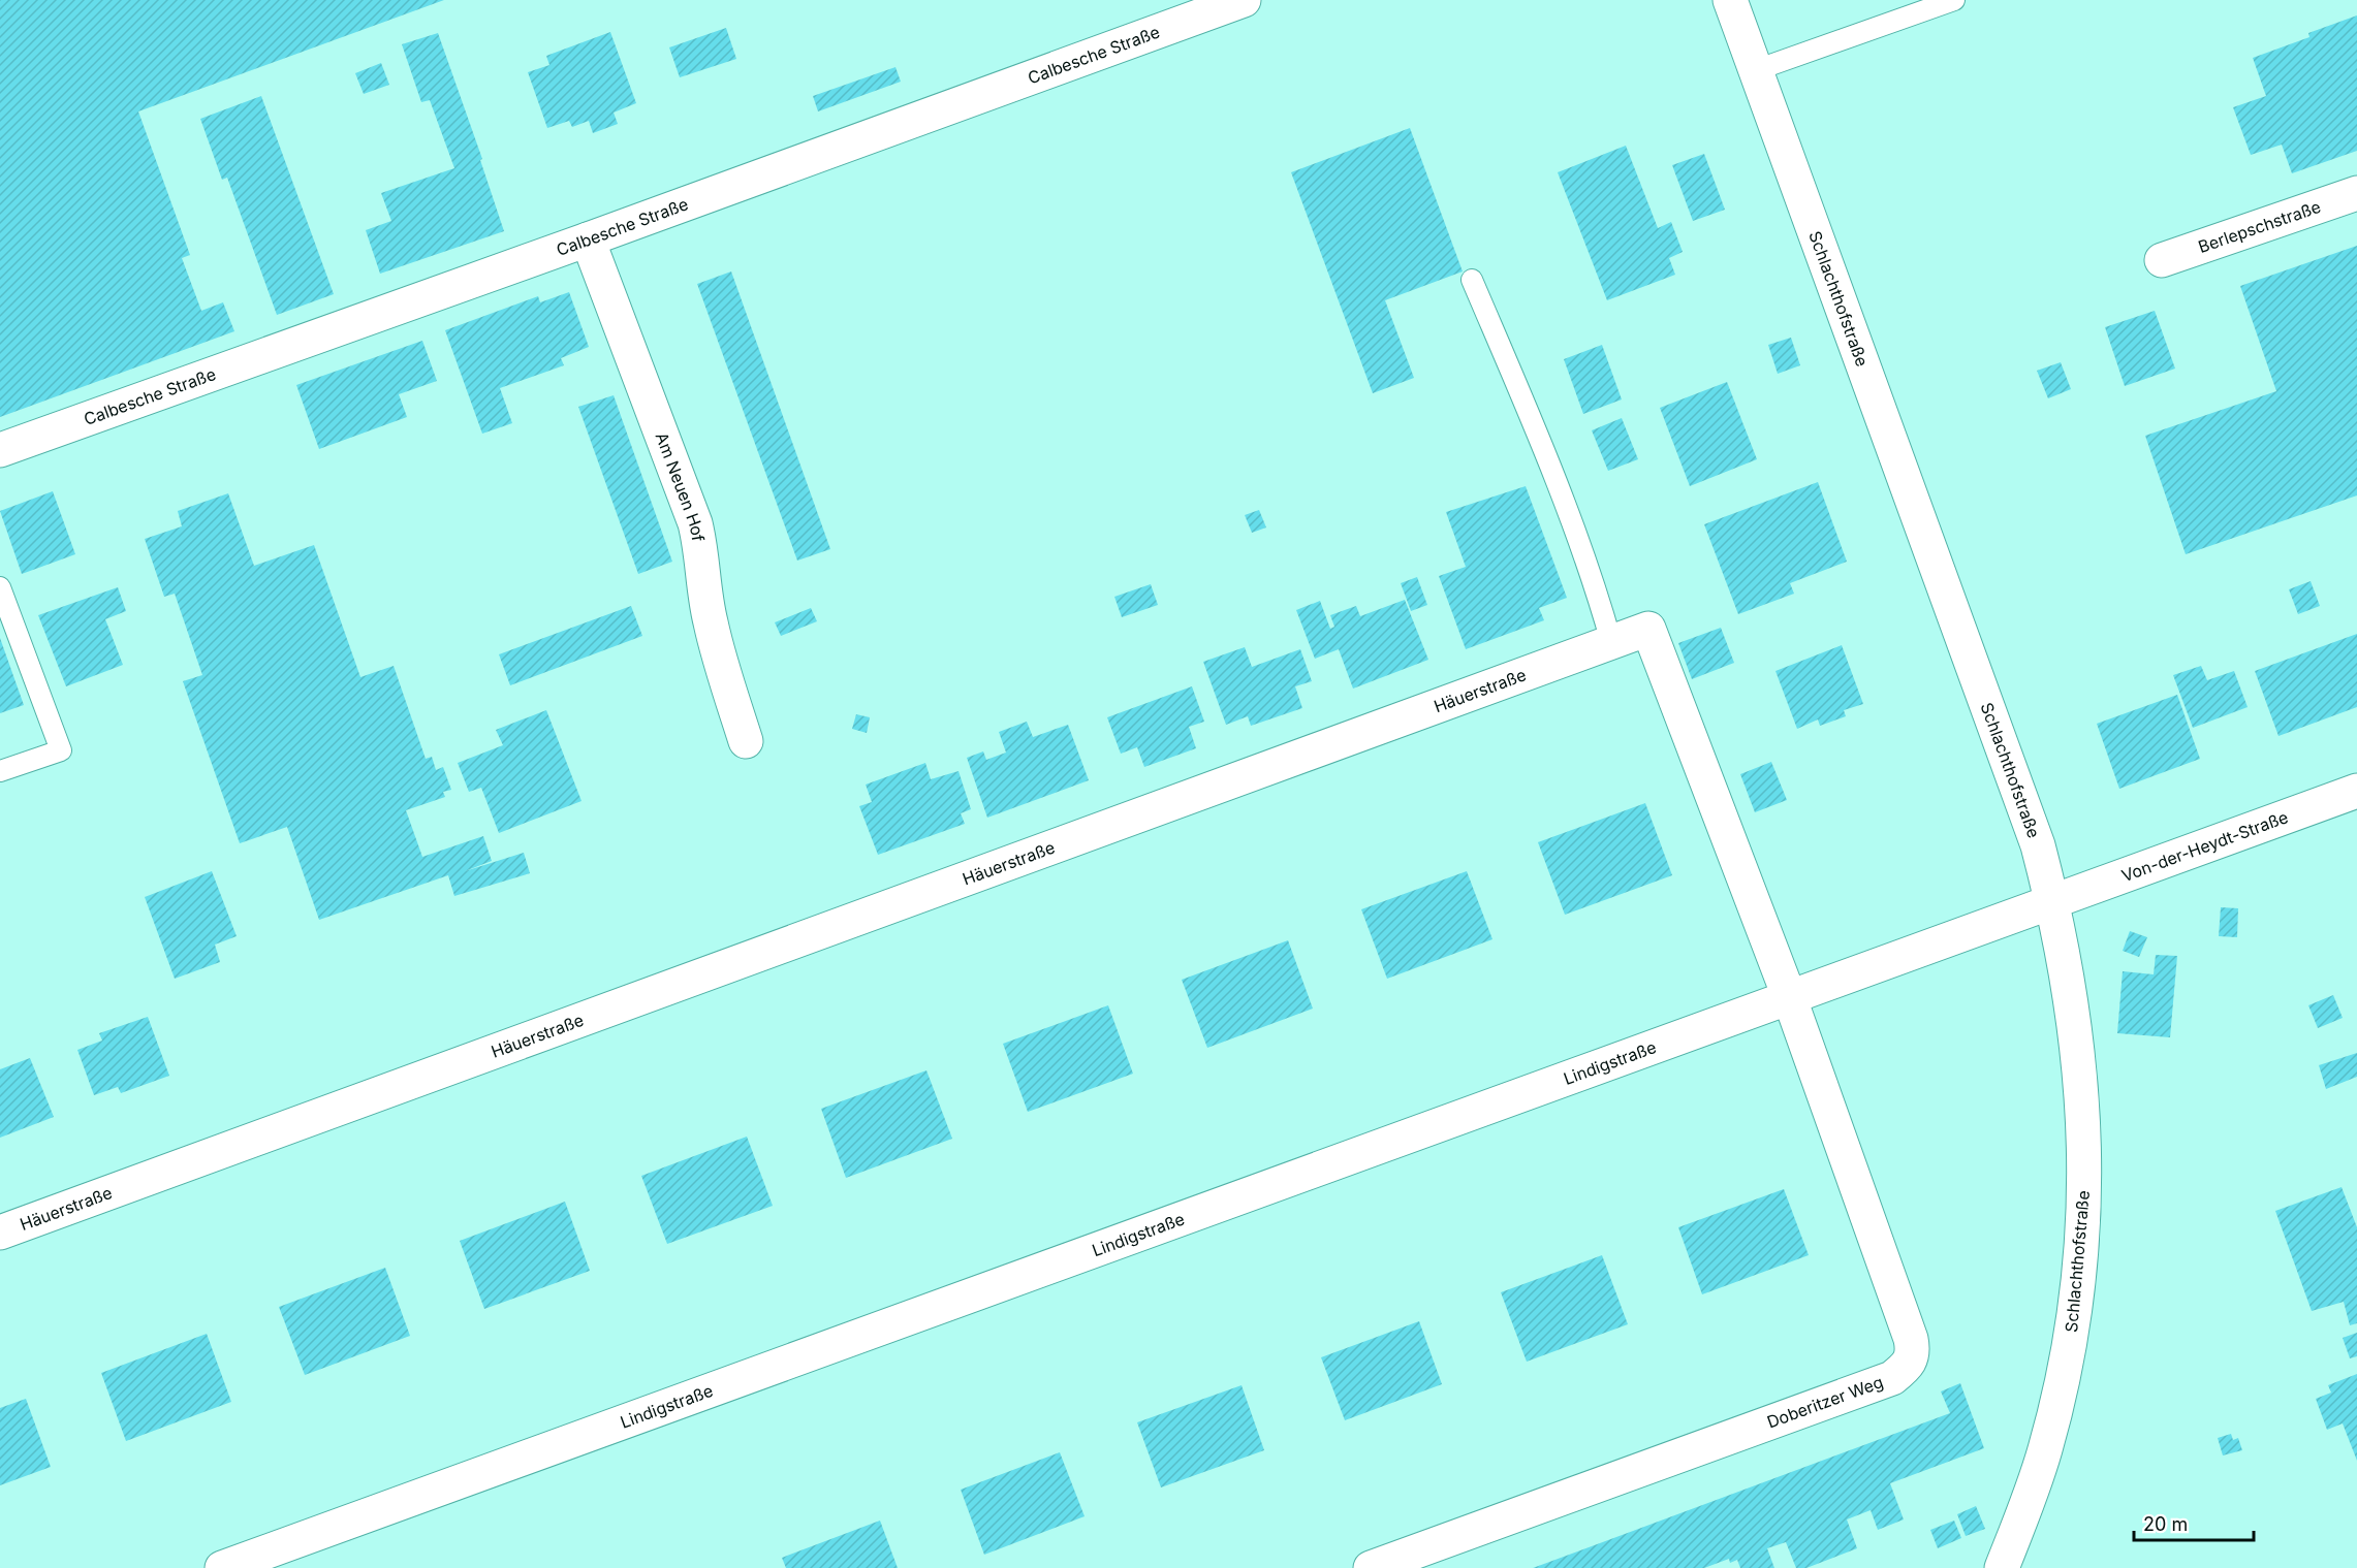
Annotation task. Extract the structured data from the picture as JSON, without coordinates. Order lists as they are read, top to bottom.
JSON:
{
  "streets": {
    "street": [
      "Calbesche Straße",
      "Berlepschstraße",
      "Schlachthofstraße",
      "Am Neuen Hof",
      "Häuerstraße",
      "Von-der-Heydt-Straße",
      "Lindigstraße",
      "Doberitzer Weg"
    ]
  },
  "crossings": [
    ["Calbesche Straße", "Am Neuen Hof"],
    ["Schlachthofstraße", "Von-der-Heydt-Straße"],
    ["Schlachthofstraße", "Lindigstraße"],
    ["Häuerstraße", "Lindigstraße"],
    ["Häuerstraße", "Doberitzer Weg"],
    ["Von-der-Heydt-Straße", "Lindigstraße"],
    ["Lindigstraße", "Doberitzer Weg"]
  ],
  "scale_bar": "20 m"
}
